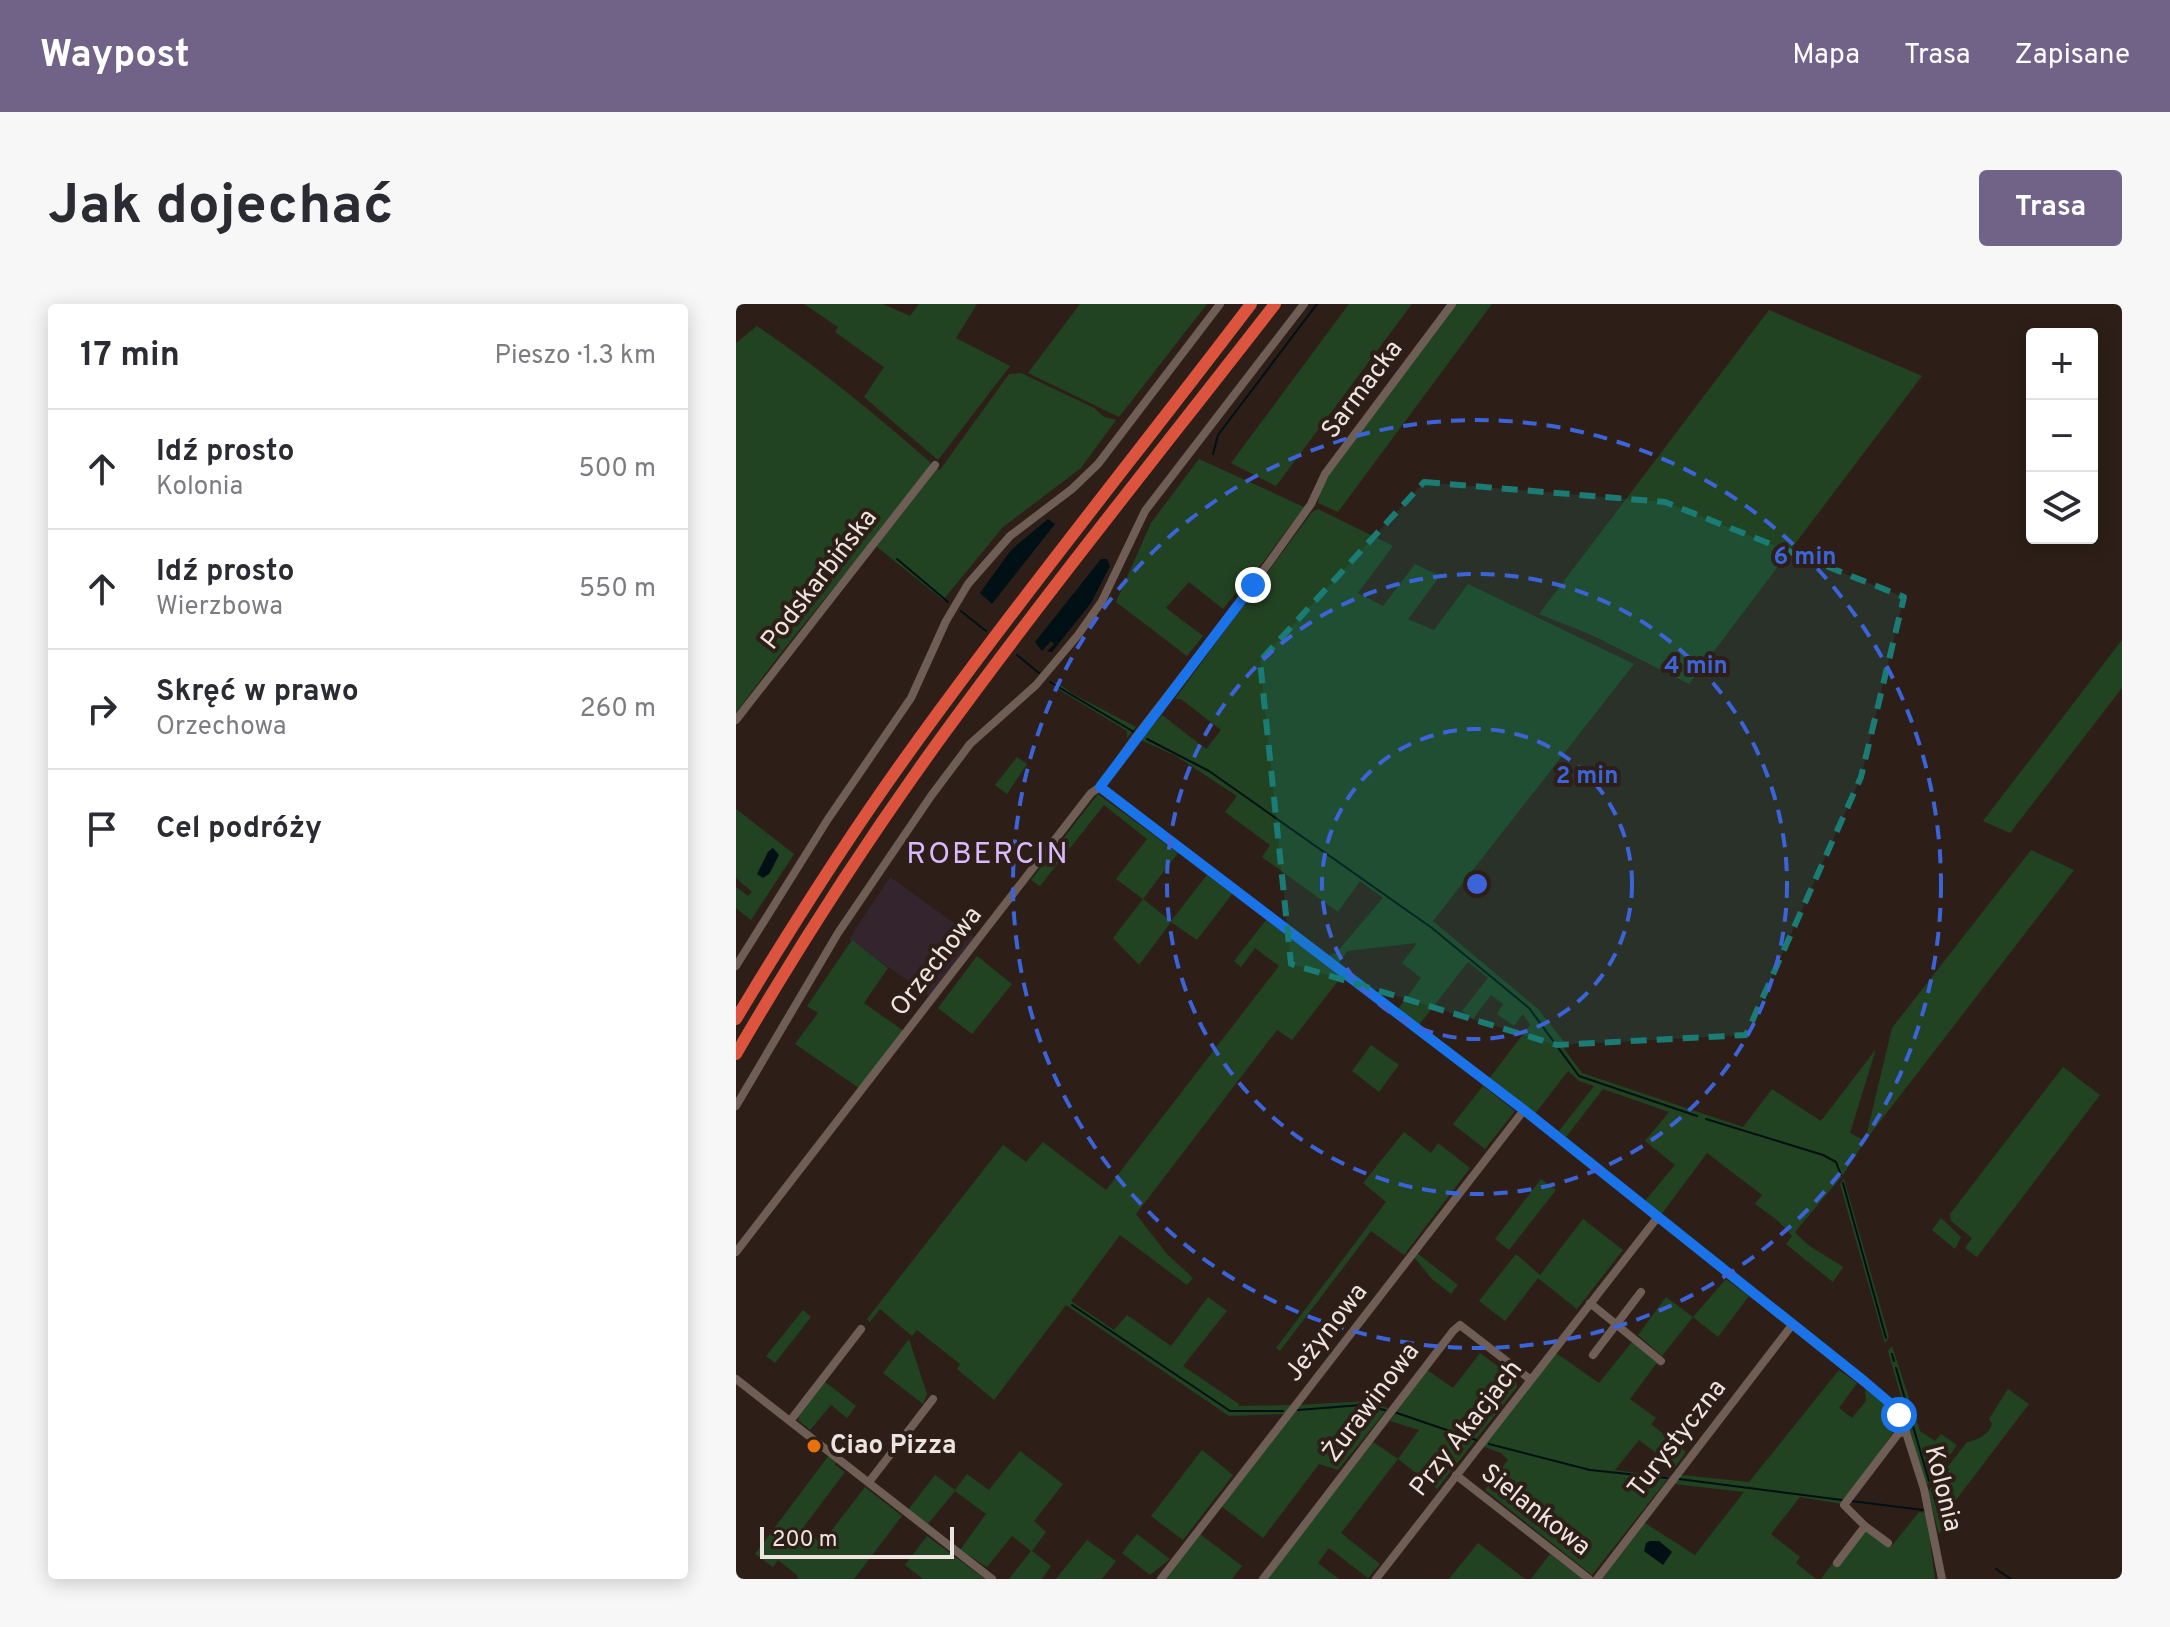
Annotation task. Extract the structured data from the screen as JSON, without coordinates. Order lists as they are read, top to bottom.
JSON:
{
  "streets": {
    "street": [
      "Sarmacka",
      "Podskarbińska",
      "Orzechowa",
      "Jeżynowa",
      "Żurawinowa",
      "Przy Akacjach",
      "Turystyczna",
      "Kolonia",
      "Sielankowa"
    ]
  },
  "crossings": [
    ["Sarmacka", "Orzechowa"],
    ["Orzechowa", "Kolonia"],
    ["Jeżynowa", "Kolonia"],
    ["Żurawinowa", "Przy Akacjach"],
    ["Przy Akacjach", "Kolonia"],
    ["Przy Akacjach", "Sielankowa"],
    ["Turystyczna", "Kolonia"]
  ],
  "districts": ["ROBERCIN"],
  "places": ["Ciao Pizza"],
  "scale_bar": "200 m",
  "page": {
    "header": "Waypost",
    "nav": ["Mapa", "Trasa", "Zapisane"],
    "buttons": "Trasa",
    "title": "Jak dojechać",
    "heading": ["17 min", "Pieszo · 1.3 km"],
    "map_buttons": ["+", "−"],
    "list": [
      ["Idź prosto", "Kolonia", "500 m"],
      ["Idź prosto", "Wierzbowa", "550 m"],
      ["Skręć w prawo", "Orzechowa", "260 m"],
      "Cel podróży"
    ],
    "scale": "200 m"
  },
  "rings": ["6 min", "4 min", "2 min"]
}
